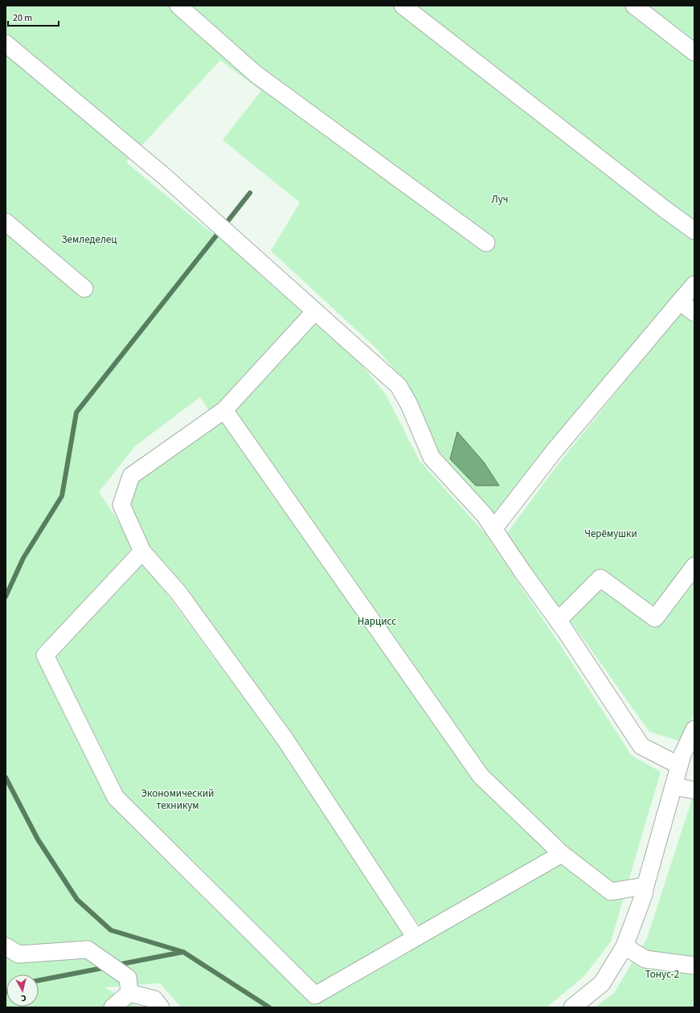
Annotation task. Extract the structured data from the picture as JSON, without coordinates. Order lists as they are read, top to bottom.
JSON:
{
  "parks": [
    "Луч",
    "Земледелец",
    "Черёмушки",
    "Нарцисс",
    "Экономический техникум",
    "Тонус-2"
  ],
  "scale_bar": "20 m",
  "north": "bottom"
}
